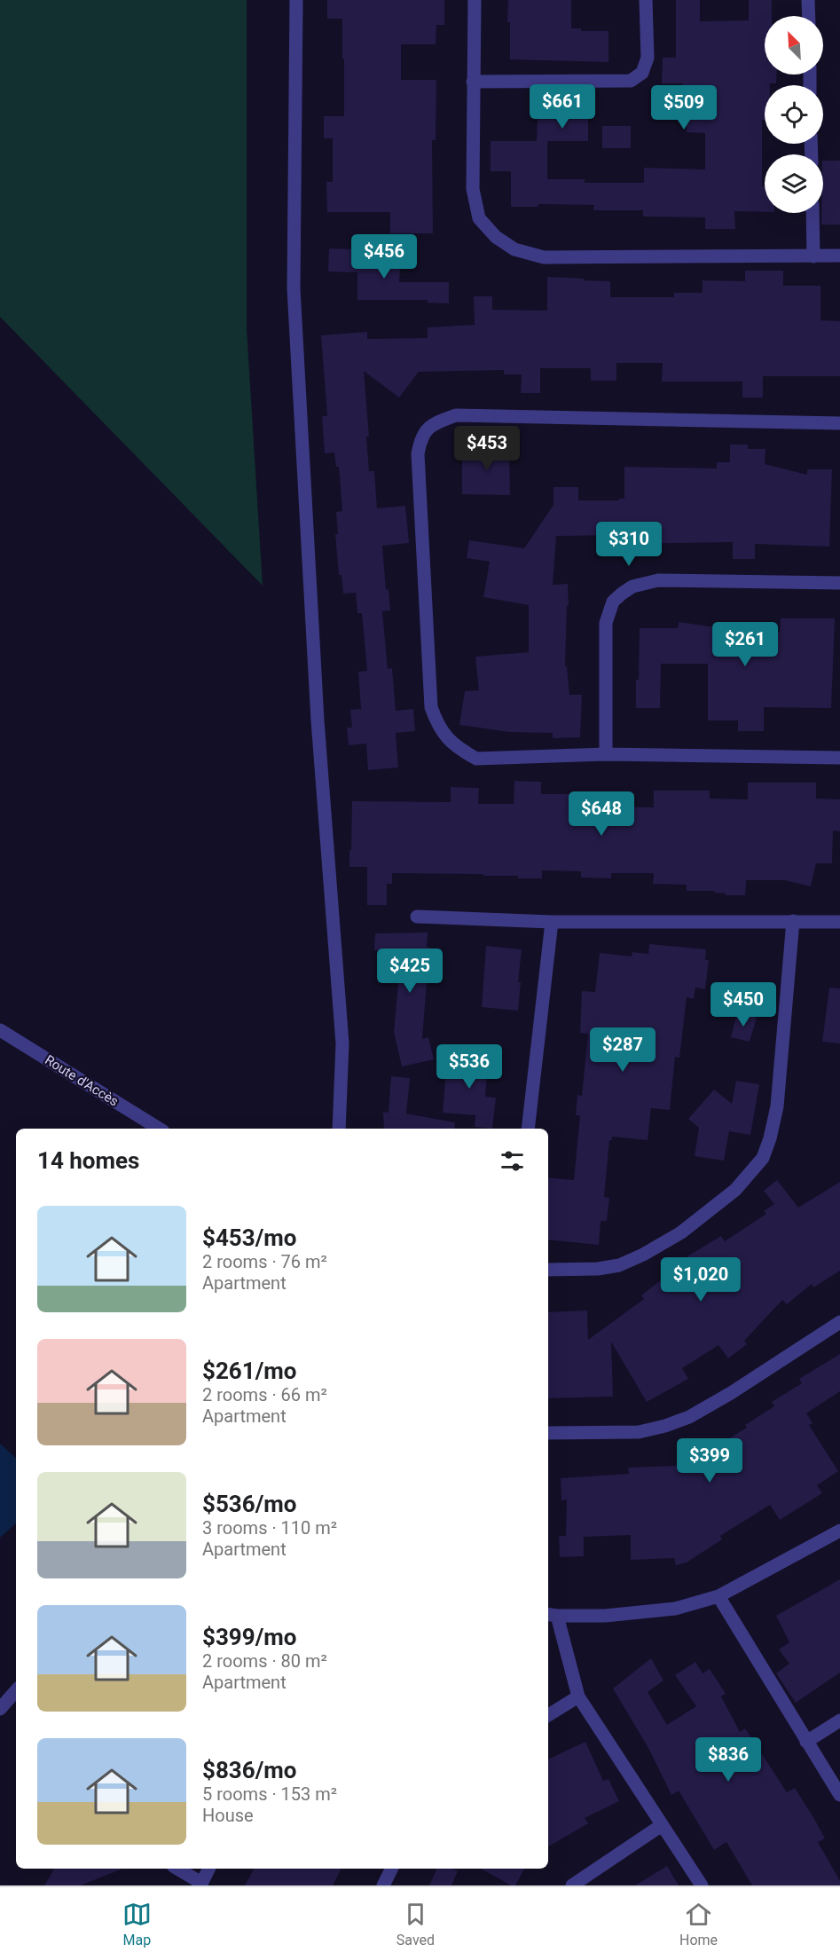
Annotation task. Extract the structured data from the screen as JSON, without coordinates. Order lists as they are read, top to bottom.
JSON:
{
  "streets": {
    "street": ["Route d'Accès"]
  },
  "north": "top left",
  "page": {
    "price": [
      "$661",
      "$509",
      "$456",
      "$453",
      "$310",
      "$261",
      "$648",
      "$425",
      "$450",
      "$287",
      "$536",
      "$1,020",
      "$399",
      "$836"
    ],
    "heading": "14 homes",
    "list": [
      {
        "name": "$453/mo",
        "note": "2 rooms · 76 m² · Apartment"
      },
      {
        "name": "$261/mo",
        "note": "2 rooms · 66 m² · Apartment"
      },
      {
        "name": "$536/mo",
        "note": "3 rooms · 110 m² · Apartment"
      },
      {
        "name": "$399/mo",
        "note": "2 rooms · 80 m² · Apartment"
      },
      {
        "name": "$836/mo",
        "note": "5 rooms · 153 m² · House"
      }
    ],
    "tabs": ["Map", "Saved", "Home"]
  }
}
